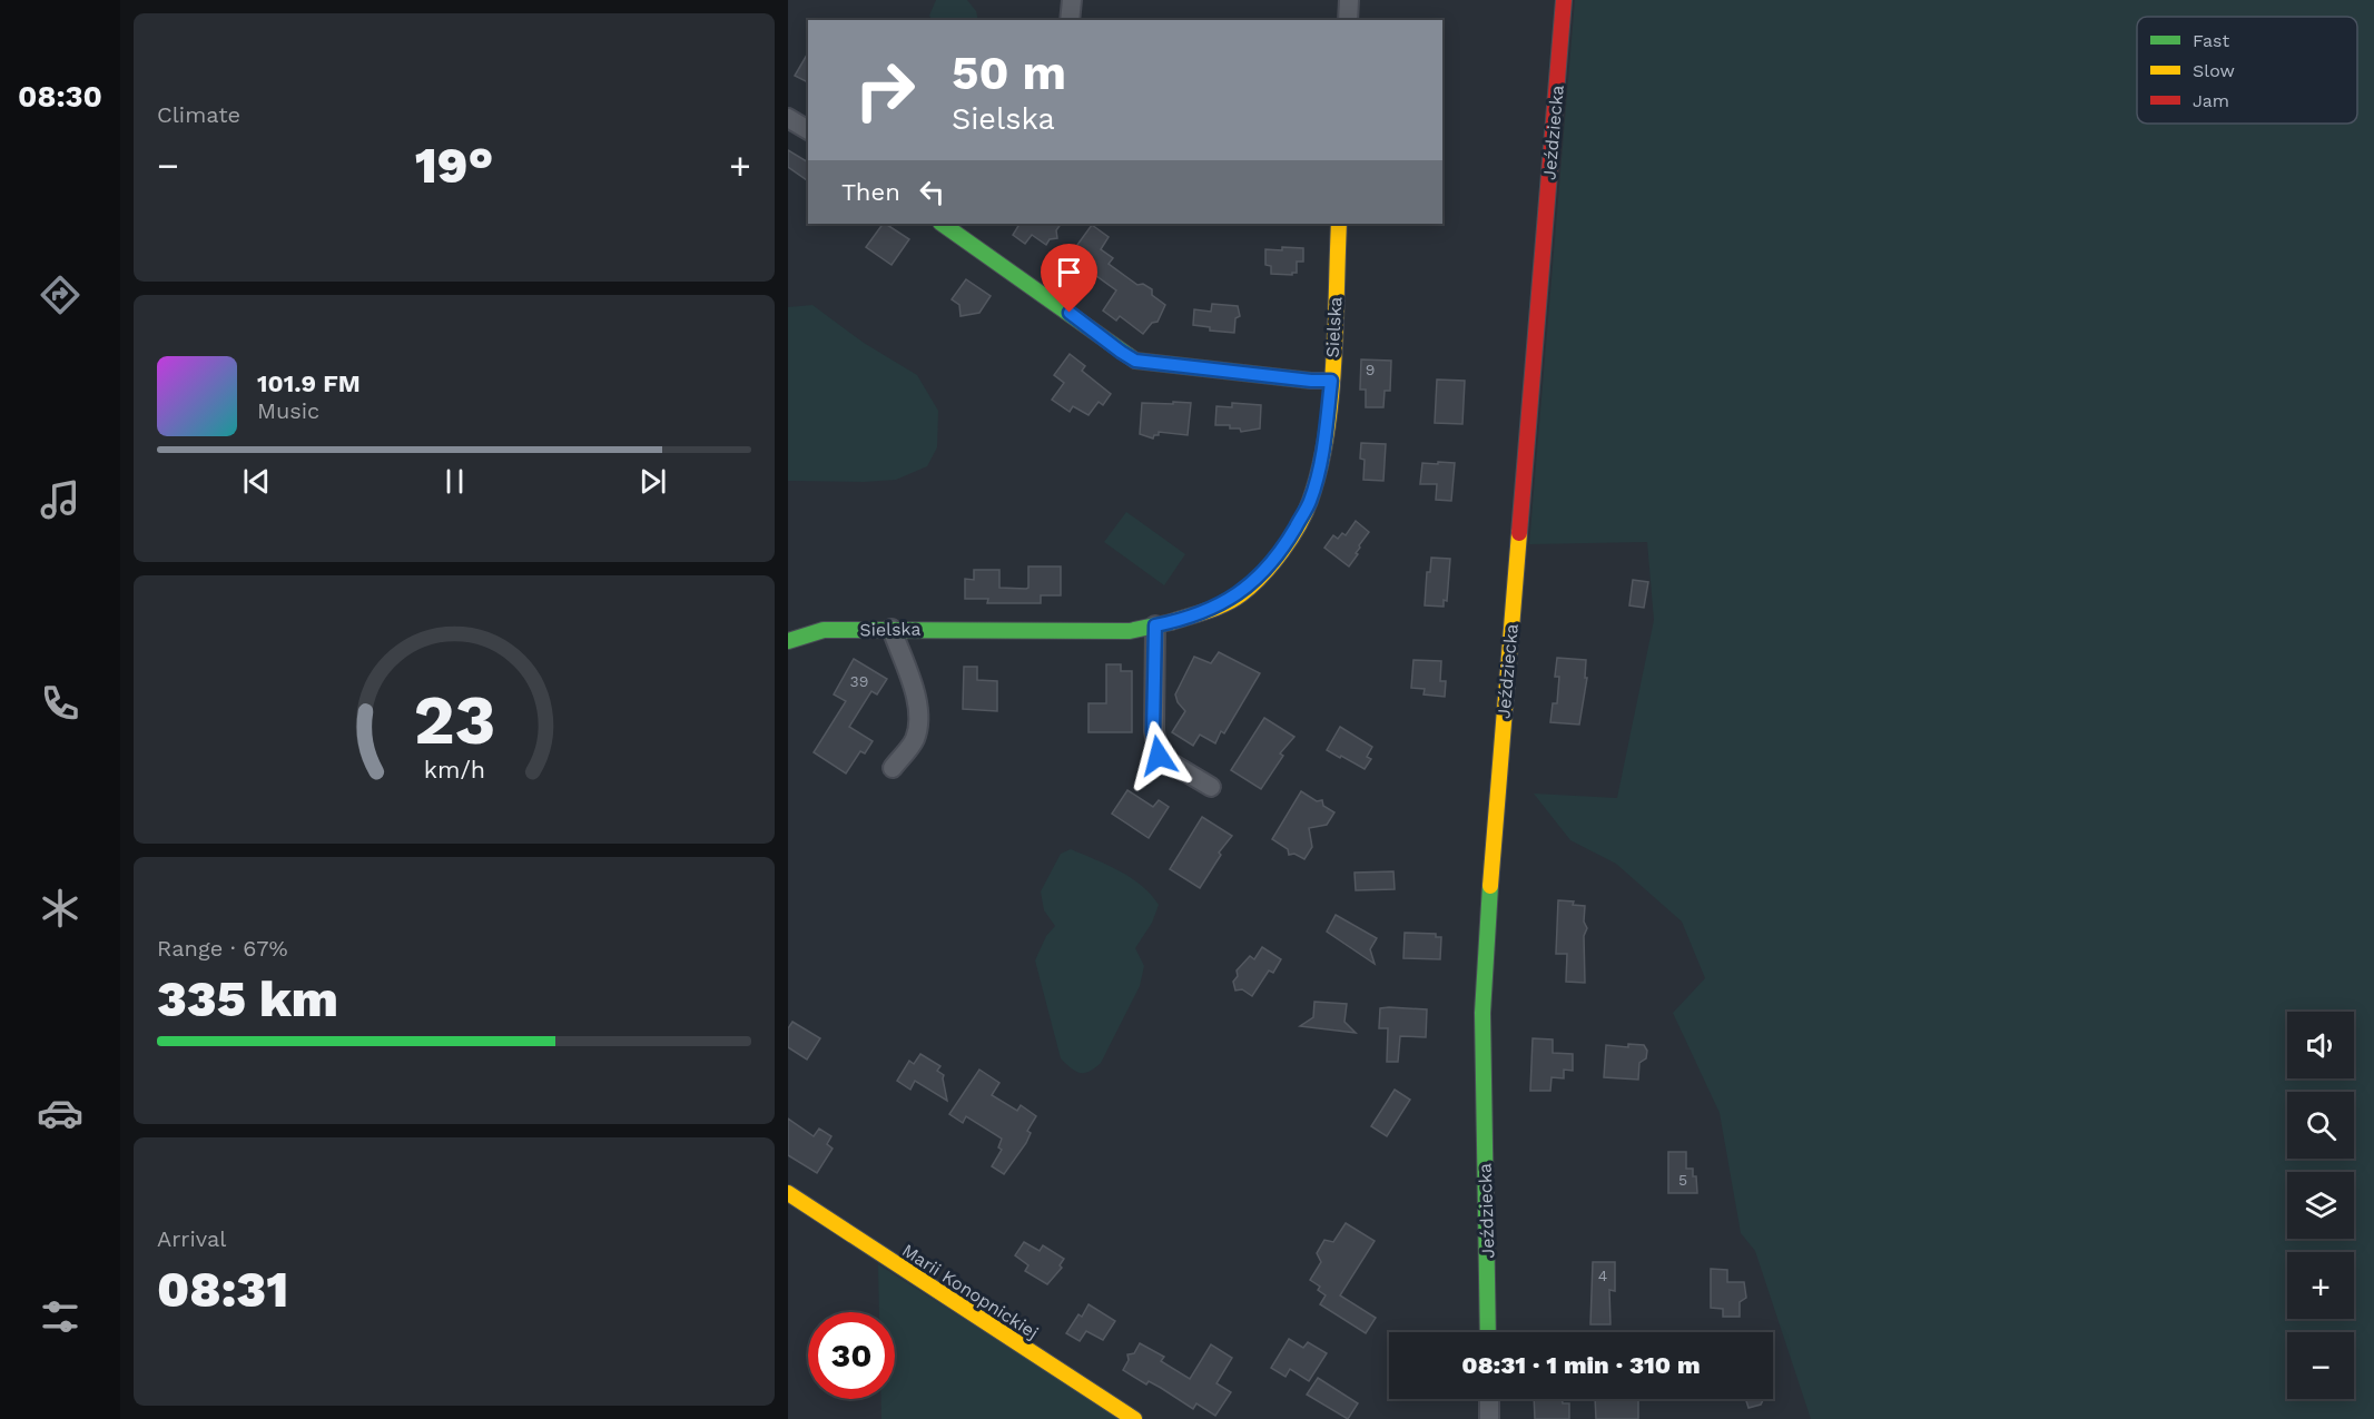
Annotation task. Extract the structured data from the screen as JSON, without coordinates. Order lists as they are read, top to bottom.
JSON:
{
  "streets": {
    "street": ["Jeździecka", "Sielska", "Marii Konopnickiej"]
  },
  "house_numbers": [
    "9",
    "39",
    "5",
    "4"
  ],
  "legend": ["Fast", "Slow", "Jam"],
  "page": {
    "tabs": "08:30",
    "tile": [
      "Climate",
      ["Range · 67%", "335 km"],
      ["Arrival", "08:31"]
    ],
    "turn": ["50 m", "Sielska"],
    "heat": ["−", "19°", "+"],
    "then": "Then",
    "song": ["101.9 FM", "Music"],
    "map_buttons": ["+", "−"],
    "limit": "30",
    "trip": "08:31 · 1 min · 310 m",
    "gauge": ["23", "km/h"]
  }
}
